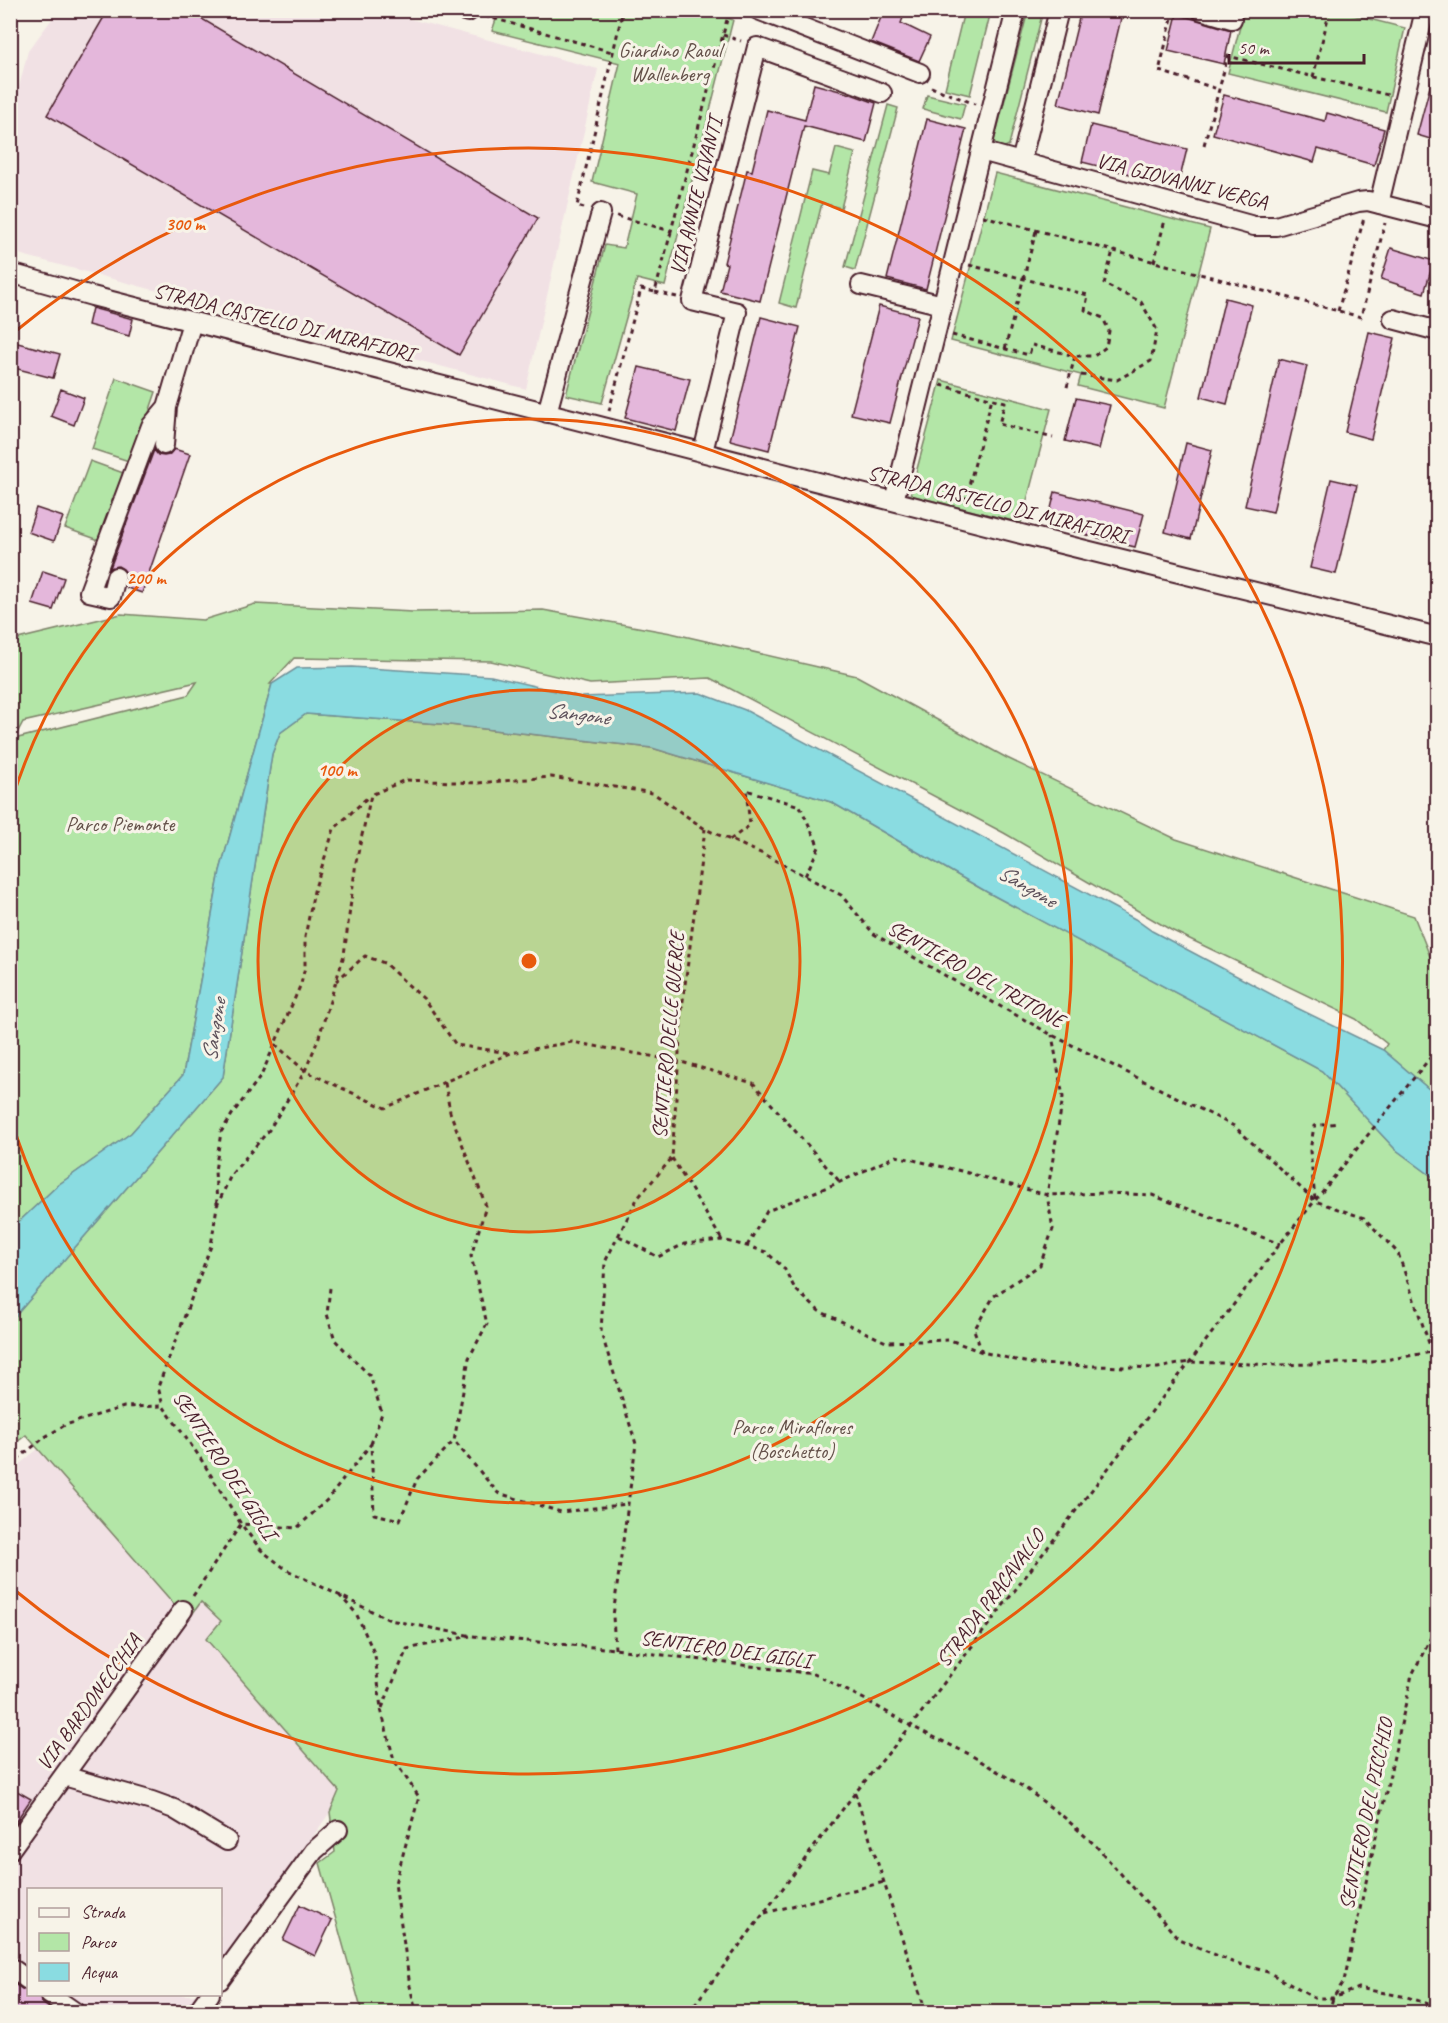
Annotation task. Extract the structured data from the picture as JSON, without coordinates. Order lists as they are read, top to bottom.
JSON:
{
  "streets": {
    "street": [
      "VIA GIOVANNI VERGA",
      "VIA ANNIE VIVANTI",
      "STRADA CASTELLO DI MIRAFIORI",
      "VIA BARDONECCHIA"
    ],
    "path": [
      "SENTIERO DEL TRITONE",
      "SENTIERO DELLE QUERCE",
      "SENTIERO DEI GIGLI",
      "STRADA PRACAVALLO",
      "SENTIERO DEL PICCHIO"
    ]
  },
  "crossings": [
    ["VIA ANNIE VIVANTI", "STRADA CASTELLO DI MIRAFIORI"],
    ["SENTIERO DEL TRITONE", "SENTIERO DELLE QUERCE"],
    ["SENTIERO DEL TRITONE", "STRADA PRACAVALLO"],
    ["SENTIERO DELLE QUERCE", "SENTIERO DEI GIGLI"],
    ["SENTIERO DEI GIGLI", "STRADA PRACAVALLO"],
    ["SENTIERO DEI GIGLI", "SENTIERO DEL PICCHIO"]
  ],
  "water": ["Sangone"],
  "parks": ["Giardino Raoul Wallenberg", "Parco Piemonte", "Parco Miraflores (Boschetto)"],
  "legend": ["Strada", "Parco", "Acqua"],
  "scale_bar": "50 m",
  "rings": ["300 m", "200 m", "100 m"]
}
